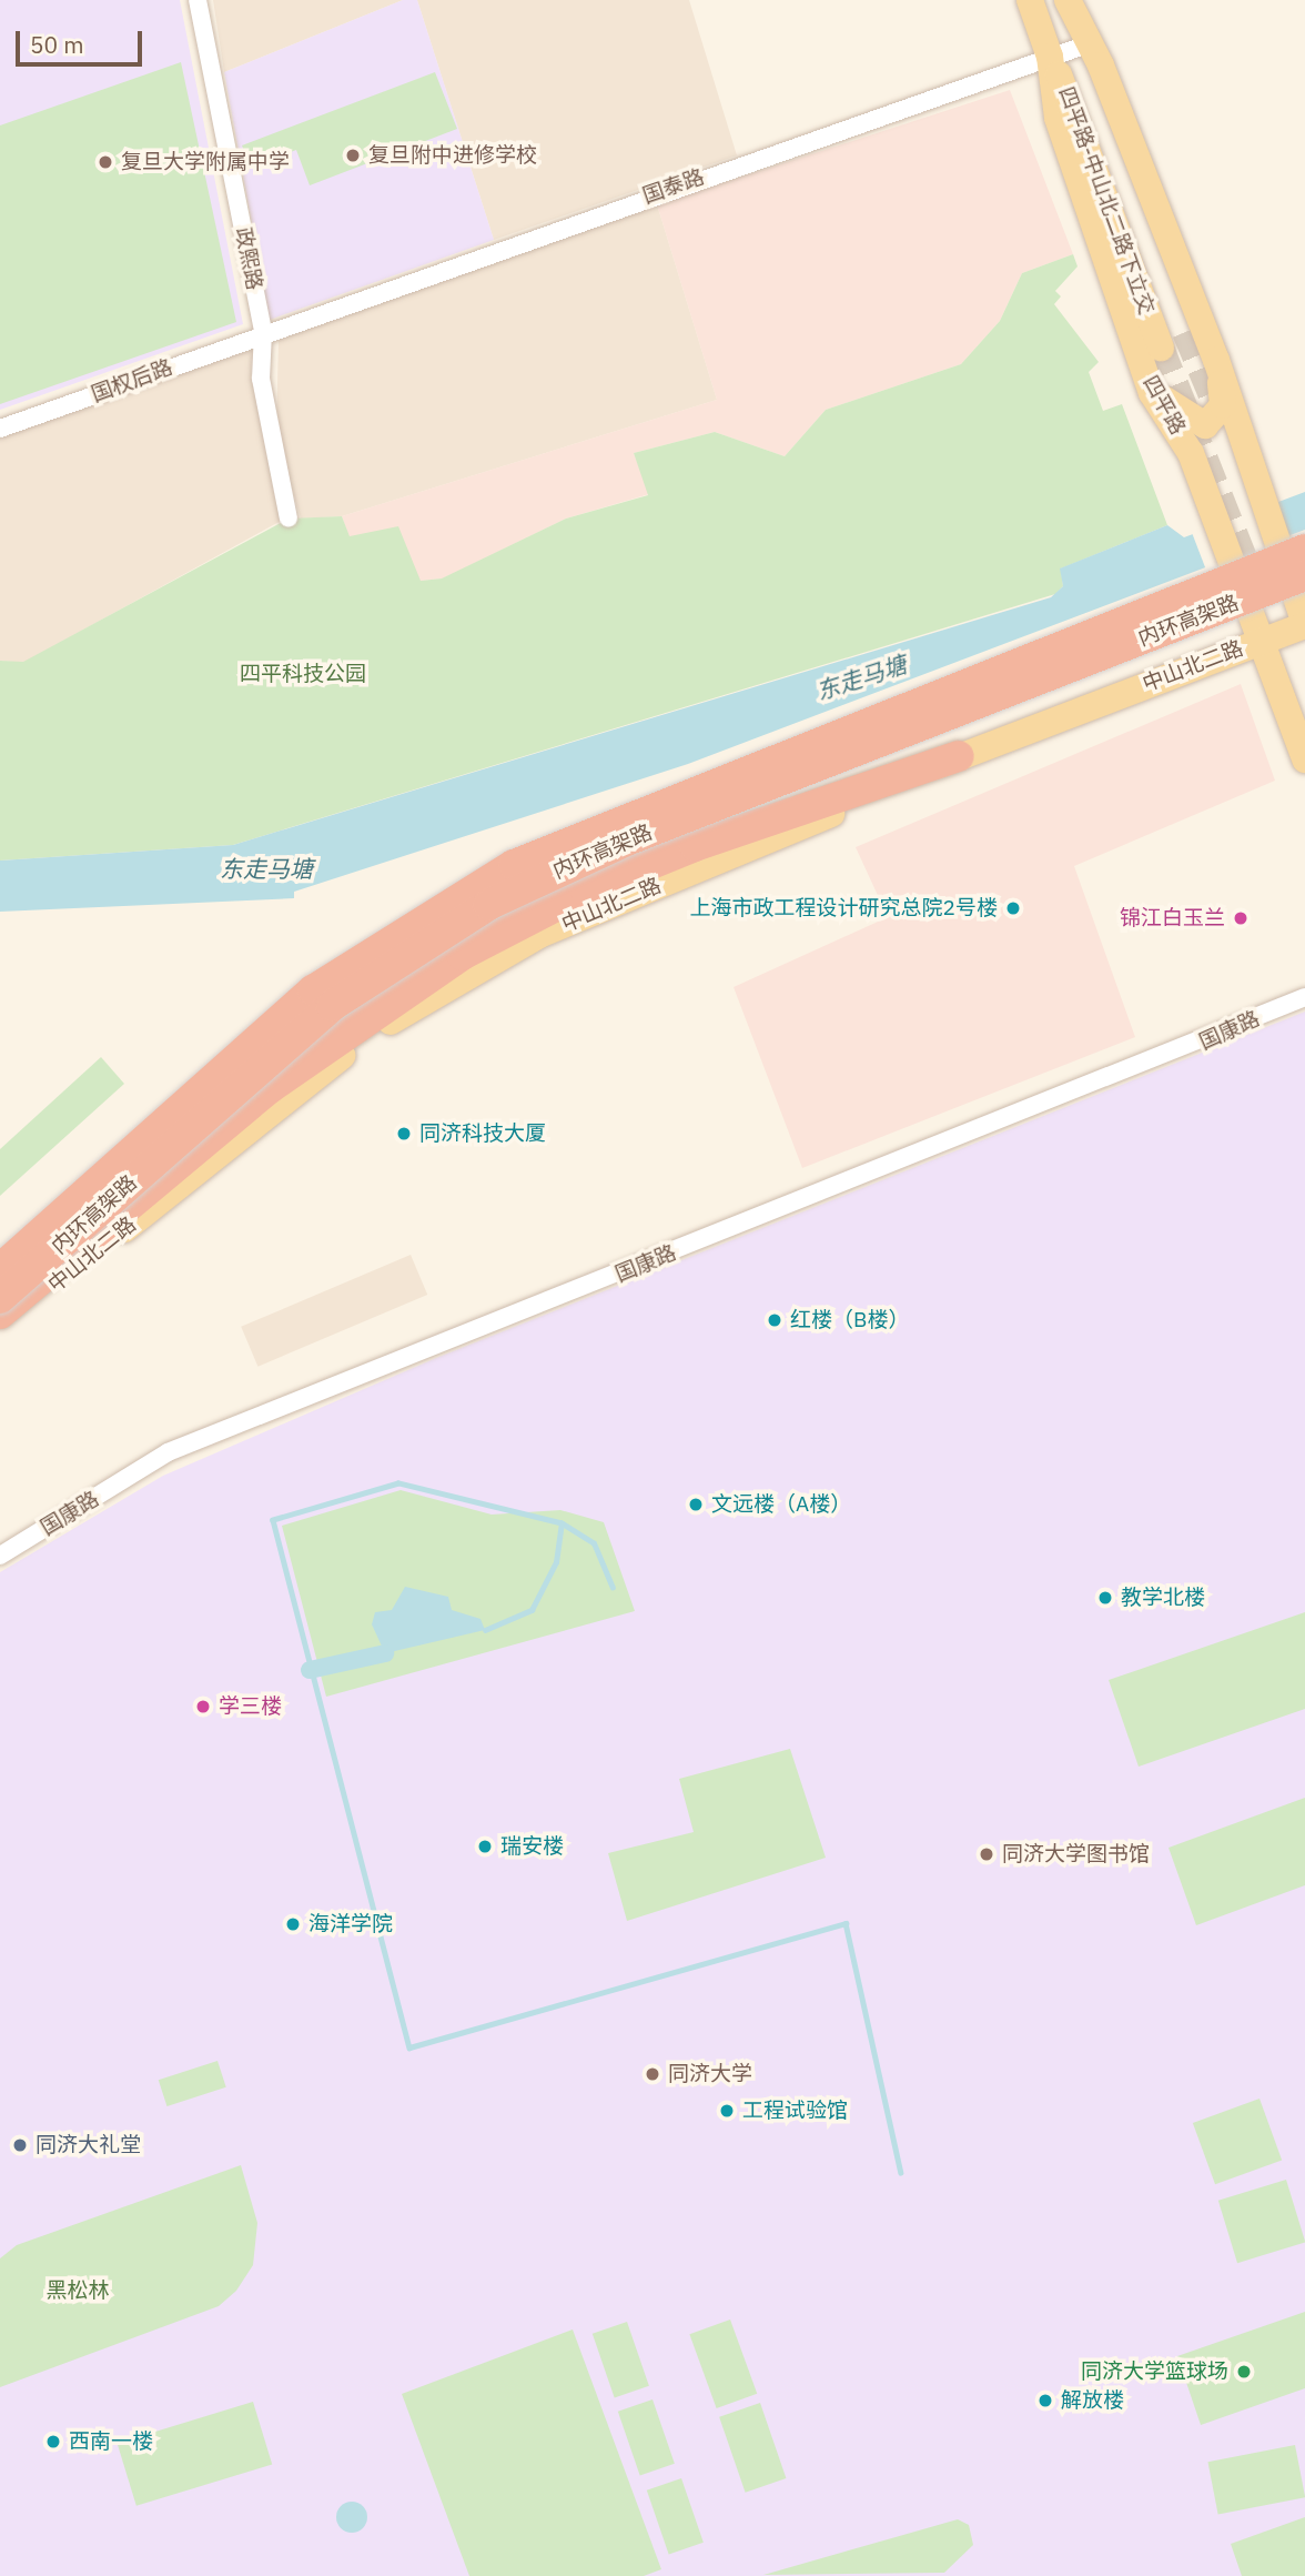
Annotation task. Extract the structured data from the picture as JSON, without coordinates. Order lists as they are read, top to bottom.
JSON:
{
  "streets": {
    "highway": ["内环高架路"],
    "main road": ["四平路-中山北二路下立交", "四平路", "中山北二路"],
    "street": [
      "国泰路",
      "政熙路",
      "国权后路",
      "国康路"
    ]
  },
  "crossings": [
    ["国泰路", "四平路-中山北二路下立交"],
    ["国泰路", "政熙路"],
    ["国泰路", "国权后路"],
    ["国泰路", "四平路"],
    ["四平路-中山北二路下立交", "四平路"],
    ["政熙路", "国权后路"],
    ["四平路", "中山北二路"],
    ["内环高架路", "中山北二路"]
  ],
  "water": ["东走马塘"],
  "parks": ["四平科技公园", "黑松林"],
  "places": [
    "复旦附中进修学校",
    "复旦大学附属中学",
    "上海市政工程设计研究总院2号楼",
    "锦江白玉兰",
    "同济科技大厦",
    "红楼（B楼）",
    "文远楼（A楼）",
    "教学北楼",
    "学三楼",
    "瑞安楼",
    "同济大学图书馆",
    "海洋学院",
    "同济大学",
    "工程试验馆",
    "同济大礼堂",
    "同济大学篮球场",
    "解放楼",
    "西南一楼"
  ],
  "scale_bar": "50 m"
}
